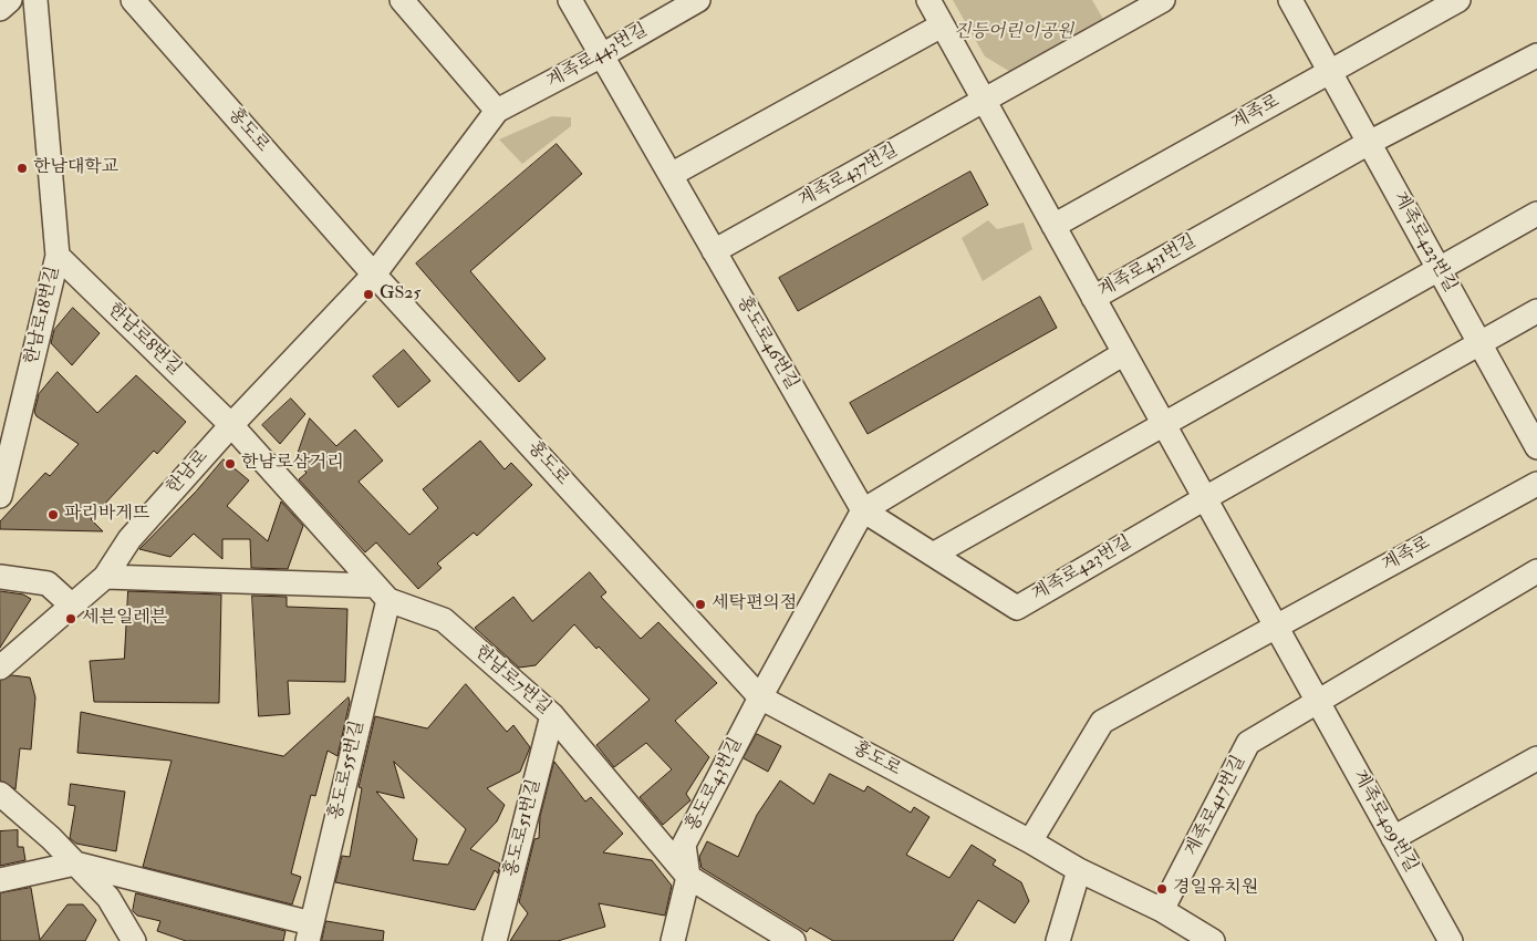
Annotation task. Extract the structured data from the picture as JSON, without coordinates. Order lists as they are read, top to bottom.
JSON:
{
  "streets": {
    "street": [
      "계족로443번길",
      "계족로",
      "홍도로",
      "계족로437번길",
      "계족로423번길",
      "계족로431번길",
      "한남로18번길",
      "한남로8번길",
      "홍도로46번길",
      "한남로",
      "한남로7번길",
      "홍도로55번길",
      "홍도로43번길",
      "계족로417번길",
      "계족로409번길",
      "홍도로51번길"
    ]
  },
  "crossings": [
    ["계족로443번길", "홍도로"],
    ["계족로443번길", "홍도로46번길"],
    ["계족로443번길", "한남로"],
    ["계족로", "계족로431번길"],
    ["홍도로", "한남로"],
    ["홍도로", "홍도로43번길"],
    ["홍도로", "계족로417번길"],
    ["계족로437번길", "계족로431번길"],
    ["계족로437번길", "홍도로46번길"],
    ["계족로423번길", "계족로431번길"],
    ["계족로423번길", "홍도로46번길"],
    ["한남로18번길", "한남로8번길"],
    ["한남로8번길", "한남로"],
    ["한남로8번길", "한남로7번길"],
    ["한남로", "한남로7번길"],
    ["한남로7번길", "홍도로55번길"],
    ["한남로7번길", "홍도로43번길"],
    ["한남로7번길", "홍도로51번길"],
    ["계족로417번길", "계족로409번길"]
  ],
  "parks": ["진등어린이공원"],
  "places": [
    "한남대학교",
    "GS25",
    "한남로삼거리",
    "파리바게뜨",
    "세탁편의점",
    "세븐일레븐",
    "경일유치원"
  ]
}
